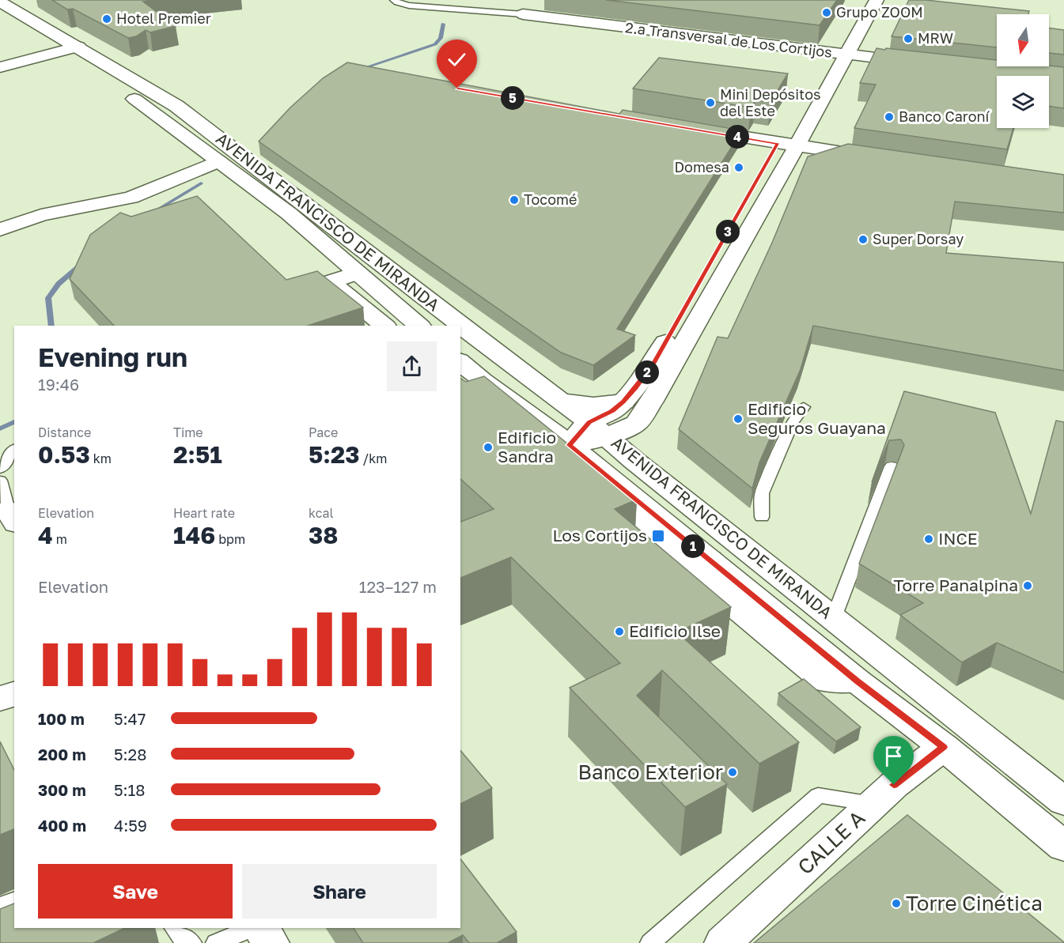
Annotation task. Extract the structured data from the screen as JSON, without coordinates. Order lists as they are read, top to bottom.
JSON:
{
  "streets": {
    "street": ["2.ª Transversal de Los Cortijos", "AVENIDA FRANCISCO DE MIRANDA", "CALLE A"]
  },
  "crossings": [
    ["AVENIDA FRANCISCO DE MIRANDA", "CALLE A"]
  ],
  "places": {
    "other": [
      "Grupo ZOOM",
      "Hotel Premier",
      "MRW",
      "Mini Depósitos del Este",
      "Banco Caroní",
      "Domesa",
      "Tocomé",
      "Super Dorsay",
      "Edificio Seguros Guayana",
      "Edificio Sandra",
      "INCE",
      "Torre Panalpina",
      "Edificio Ilse",
      "Banco Exterior",
      "Torre Cinética"
    ],
    "transit": ["Los Cortijos"]
  },
  "north": "bottom",
  "page": {
    "pins": [
      "5",
      "4",
      "3",
      "2",
      "1"
    ],
    "heading": ["Evening run", "19:46"],
    "stats": [
      ["Distance", "0.53 km"],
      ["Time", "2:51"],
      ["Pace", "5:23 /km"],
      ["Elevation", "4 m"],
      ["Heart rate", "146 bpm"],
      ["kcal", "38"]
    ],
    "chart": ["Elevation", "123–127 m"],
    "list": [
      {
        "name": "100 m",
        "note": "5:47"
      },
      {
        "name": "200 m",
        "note": "5:28"
      },
      {
        "name": "300 m",
        "note": "5:18"
      },
      {
        "name": "400 m",
        "note": "4:59"
      }
    ],
    "buttons": ["Save", "Share"]
  }
}
